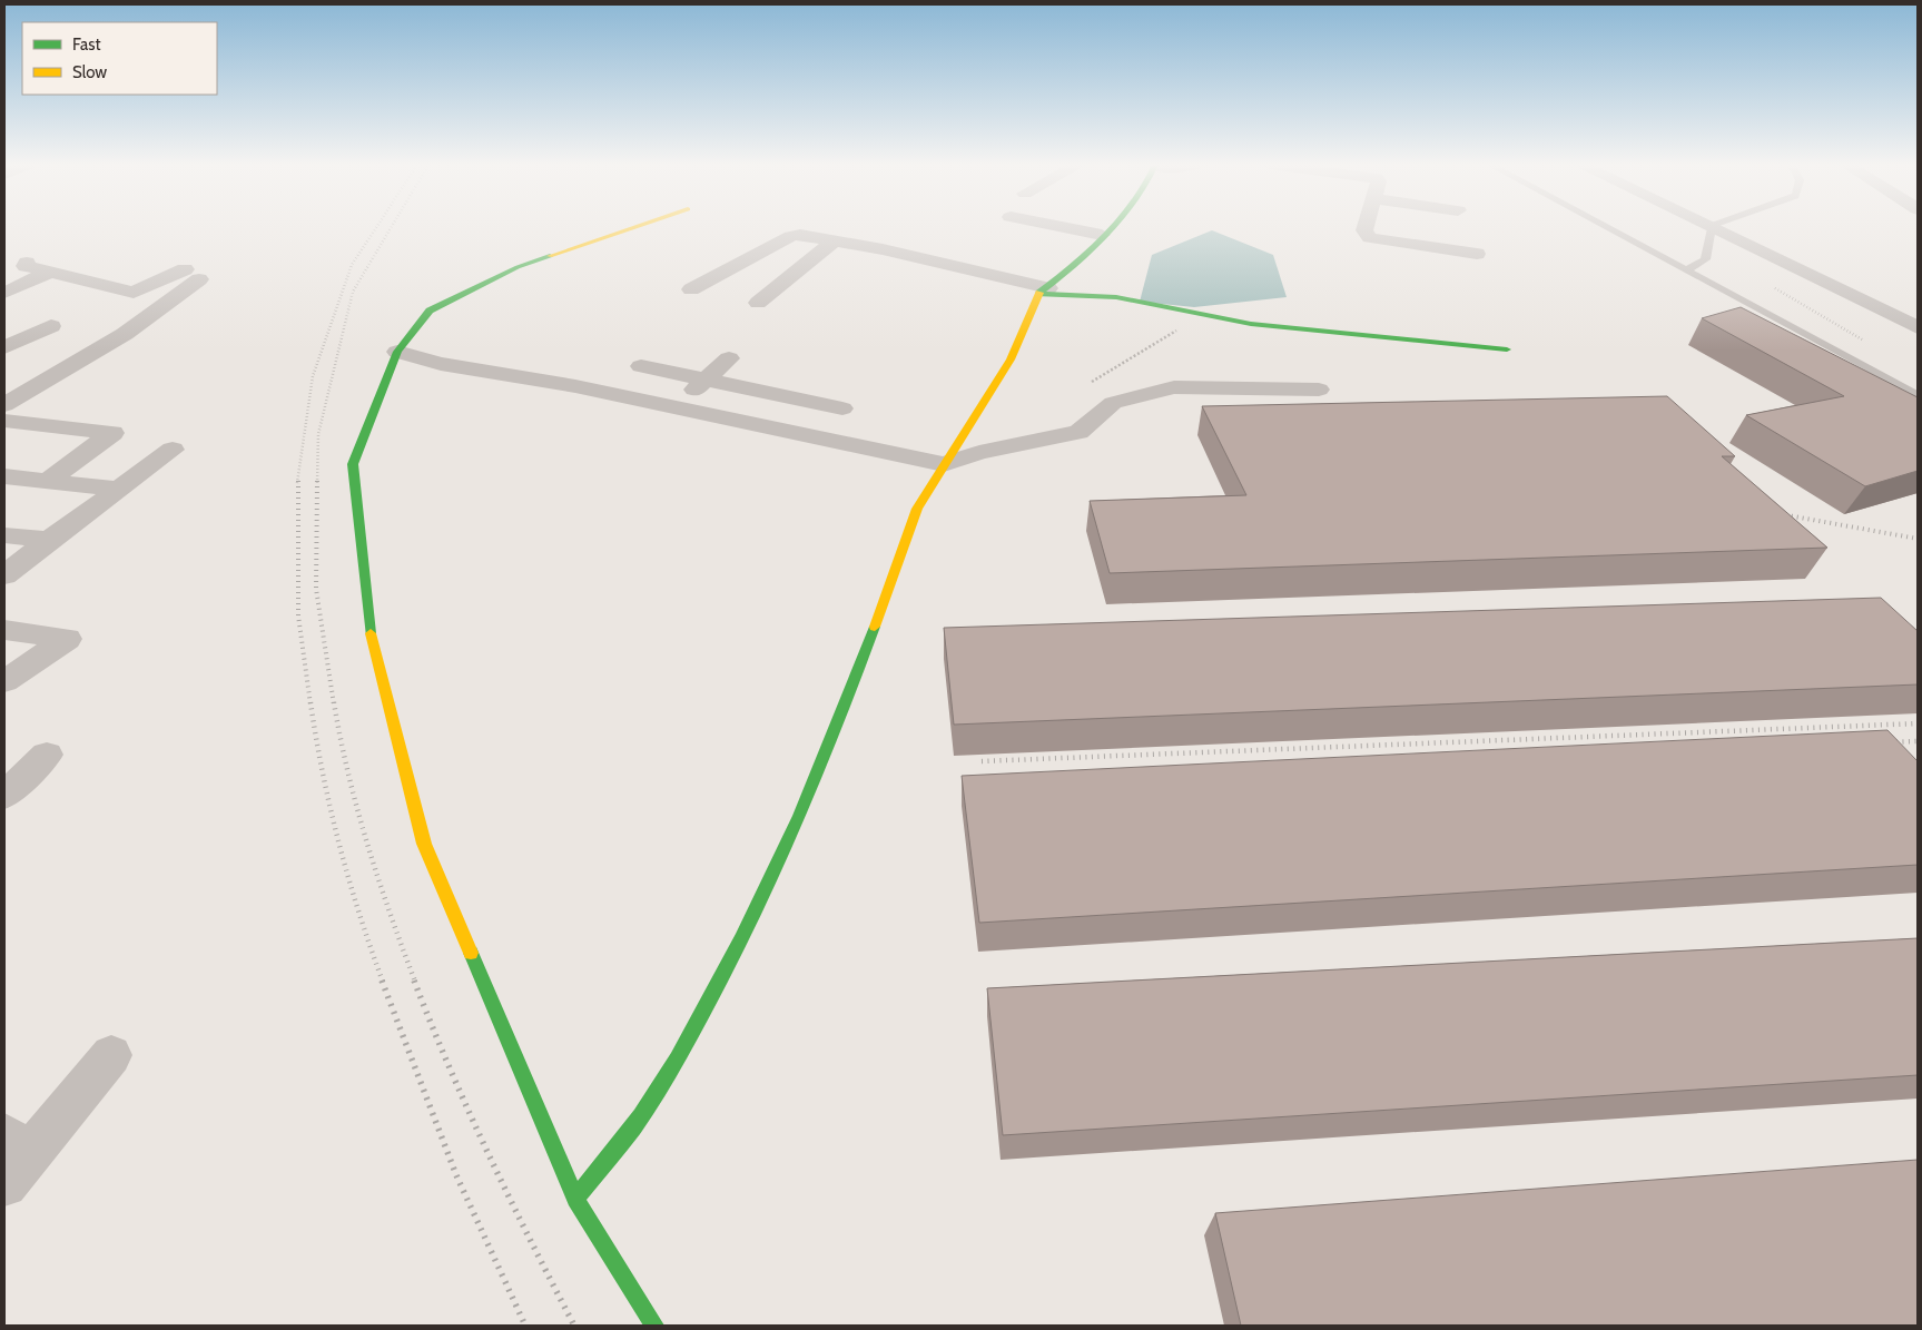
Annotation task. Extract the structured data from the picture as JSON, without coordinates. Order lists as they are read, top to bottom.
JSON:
{
  "legend": ["Fast", "Slow"]
}
